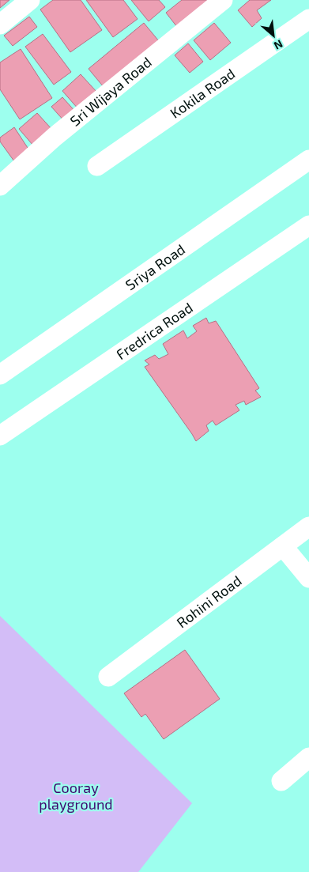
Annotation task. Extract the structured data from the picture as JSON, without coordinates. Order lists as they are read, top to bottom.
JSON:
{
  "streets": {
    "street": [
      "Sri Wijaya Road",
      "Kokila Road",
      "Sriya Road",
      "Fredrica Road",
      "Rohini Road"
    ]
  },
  "parks": ["Cooray playground"],
  "north": "bottom right"
}
